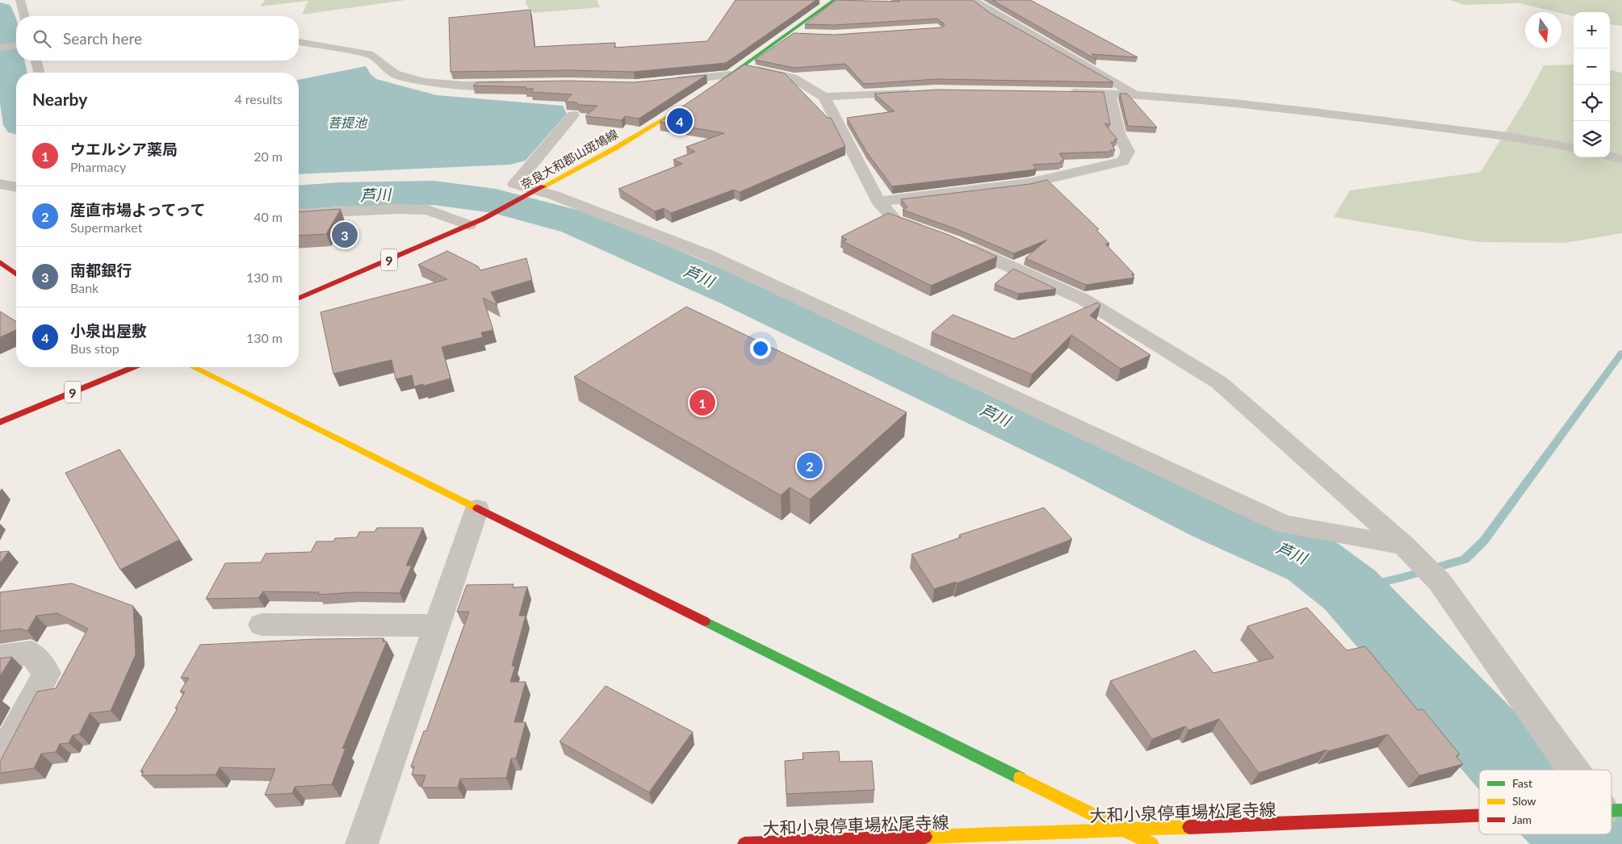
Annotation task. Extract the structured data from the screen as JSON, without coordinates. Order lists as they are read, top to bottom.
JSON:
{
  "streets": {
    "main road": ["奈良大和郡山斑鳩線", "9", "大和小泉停車場松尾寺線"]
  },
  "water": ["菩提池", "芦川"],
  "legend": ["Fast", "Slow", "Jam"],
  "north": "bottom",
  "page": {
    "map_buttons": ["+", "−"],
    "search": "Search here",
    "heading": ["Nearby", "4 results"],
    "pins": [
      "4",
      "3",
      "1",
      "2"
    ],
    "list": [
      {
        "mark": "1",
        "name": "ウエルシア薬局",
        "note": "Pharmacy",
        "value": "20 m"
      },
      {
        "mark": "2",
        "name": "産直市場よってって",
        "note": "Supermarket",
        "value": "40 m"
      },
      {
        "mark": "3",
        "name": "南都銀行",
        "note": "Bank",
        "value": "130 m"
      },
      {
        "mark": "4",
        "name": "小泉出屋敷",
        "note": "Bus stop",
        "value": "130 m"
      }
    ]
  }
}
